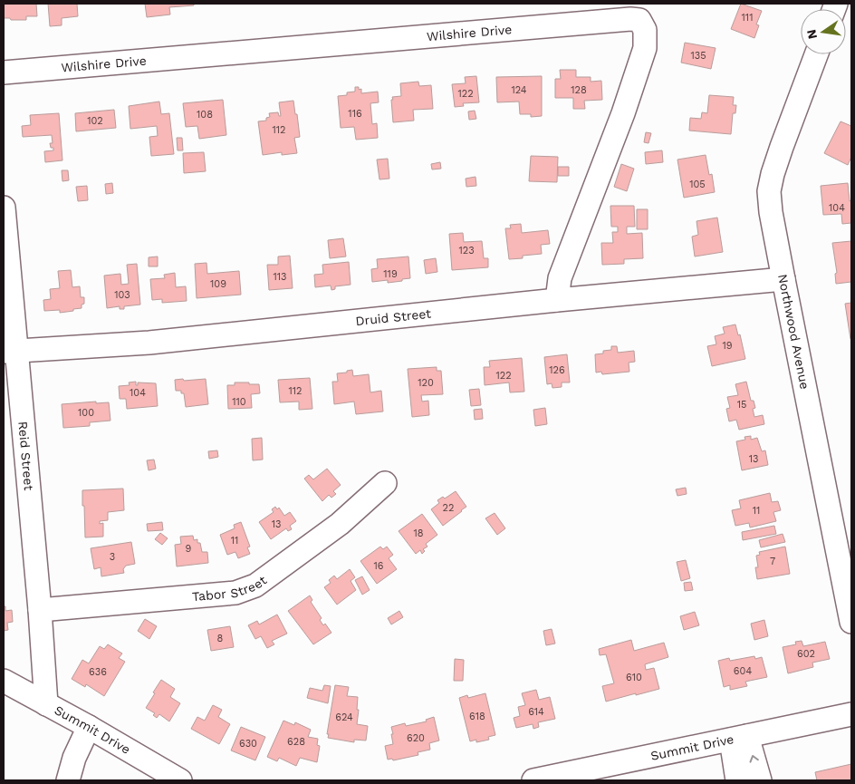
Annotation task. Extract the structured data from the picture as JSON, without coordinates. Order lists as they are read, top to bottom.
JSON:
{
  "streets": {
    "street": [
      "Wilshire Drive",
      "Druid Street",
      "Northwood Avenue",
      "Reid Street",
      "Tabor Street",
      "Summit Drive"
    ]
  },
  "crossings": [
    ["Wilshire Drive", "Druid Street"],
    ["Druid Street", "Northwood Avenue"],
    ["Druid Street", "Reid Street"],
    ["Reid Street", "Tabor Street"],
    ["Reid Street", "Summit Drive"]
  ],
  "house_numbers": [
    "111",
    "135",
    "124",
    "128",
    "122",
    "116",
    "108",
    "102",
    "112",
    "105",
    "104",
    "123",
    "119",
    "113",
    "109",
    "103",
    "19",
    "126",
    "122",
    "120",
    "112",
    "104",
    "110",
    "15",
    "100",
    "13",
    "22",
    "11",
    "13",
    "18",
    "11",
    "9",
    "3",
    "7",
    "16",
    "8",
    "602",
    "604",
    "636",
    "610",
    "614",
    "618",
    "624",
    "620",
    "628",
    "630"
  ],
  "north": "left"
}
